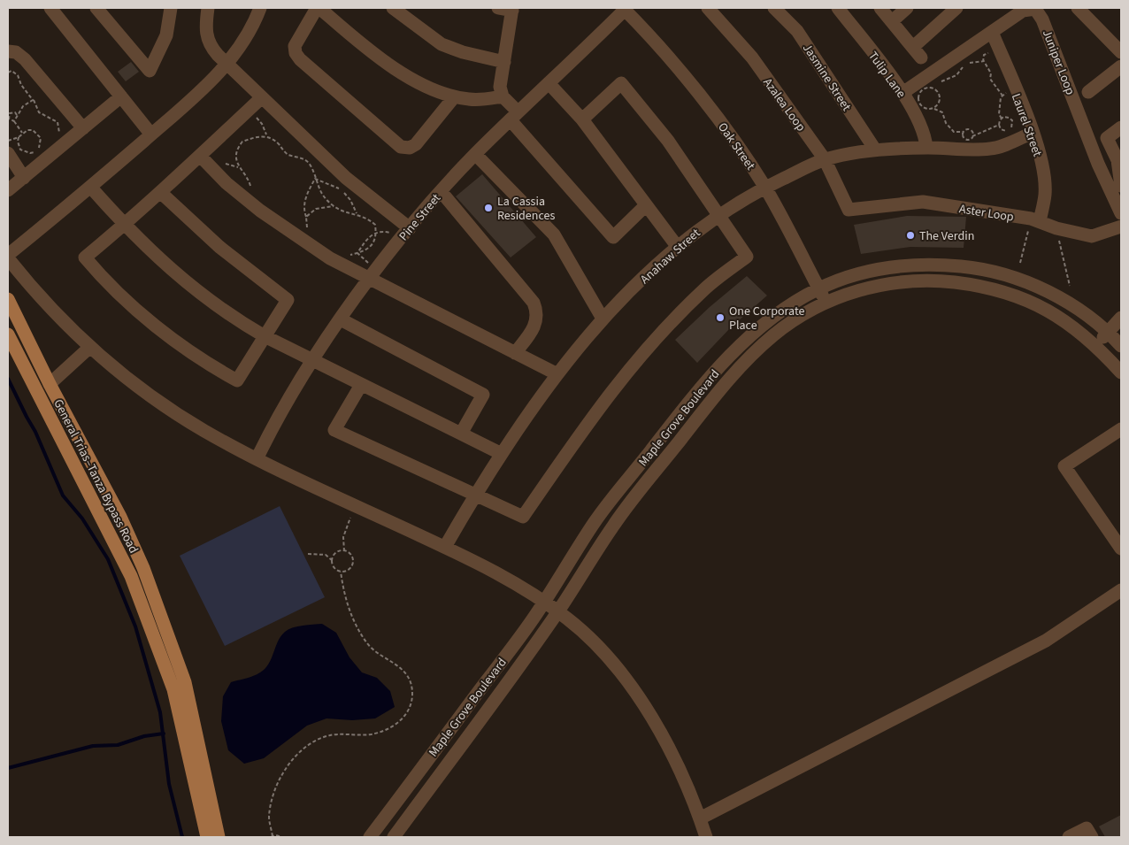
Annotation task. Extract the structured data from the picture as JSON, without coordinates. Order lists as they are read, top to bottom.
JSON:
{
  "streets": {
    "main road": ["General Trias–Tanza Bypass Road"],
    "street": [
      "Juniper Loop",
      "Tulip Lane",
      "Jasmine Street",
      "Azalea Loop",
      "Laurel Street",
      "Oak Street",
      "Aster Loop",
      "Pine Street",
      "Anahaw Street",
      "Maple Grove Boulevard"
    ]
  },
  "crossings": [
    ["Juniper Loop", "Tulip Lane"],
    ["Juniper Loop", "Laurel Street"],
    ["Tulip Lane", "Anahaw Street"],
    ["Jasmine Street", "Anahaw Street"],
    ["Azalea Loop", "Aster Loop"],
    ["Azalea Loop", "Anahaw Street"],
    ["Laurel Street", "Aster Loop"],
    ["Laurel Street", "Anahaw Street"],
    ["Oak Street", "Pine Street"],
    ["Oak Street", "Anahaw Street"],
    ["Oak Street", "Maple Grove Boulevard"]
  ],
  "places": ["La Cassia Residences", "The Verdin", "One Corporate Place"]
}
